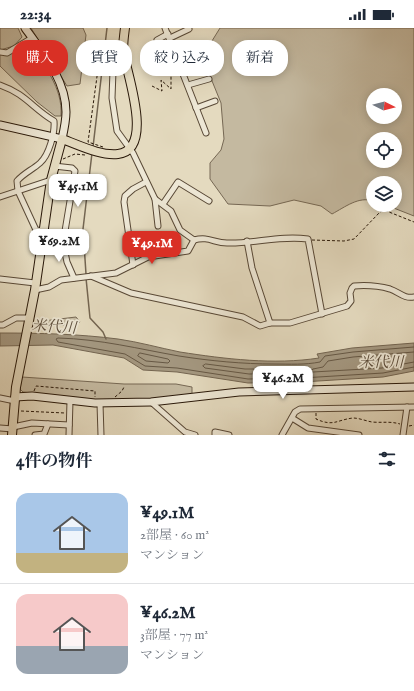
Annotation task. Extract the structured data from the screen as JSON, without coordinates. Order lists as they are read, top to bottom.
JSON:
{
  "water": ["米代川"],
  "north": "right",
  "page": {
    "status": "22:34",
    "chip": [
      "購入",
      "賃貸",
      "絞り込み",
      "新着"
    ],
    "price": [
      "¥45.1M",
      "¥69.2M",
      "¥49.1M",
      "¥46.2M"
    ],
    "heading": "4件の物件",
    "list": [
      {
        "name": "¥49.1M",
        "note": "2部屋 · 60 m² · マンション"
      },
      {
        "name": "¥46.2M",
        "note": "3部屋 · 77 m² · マンション"
      }
    ]
  }
}
